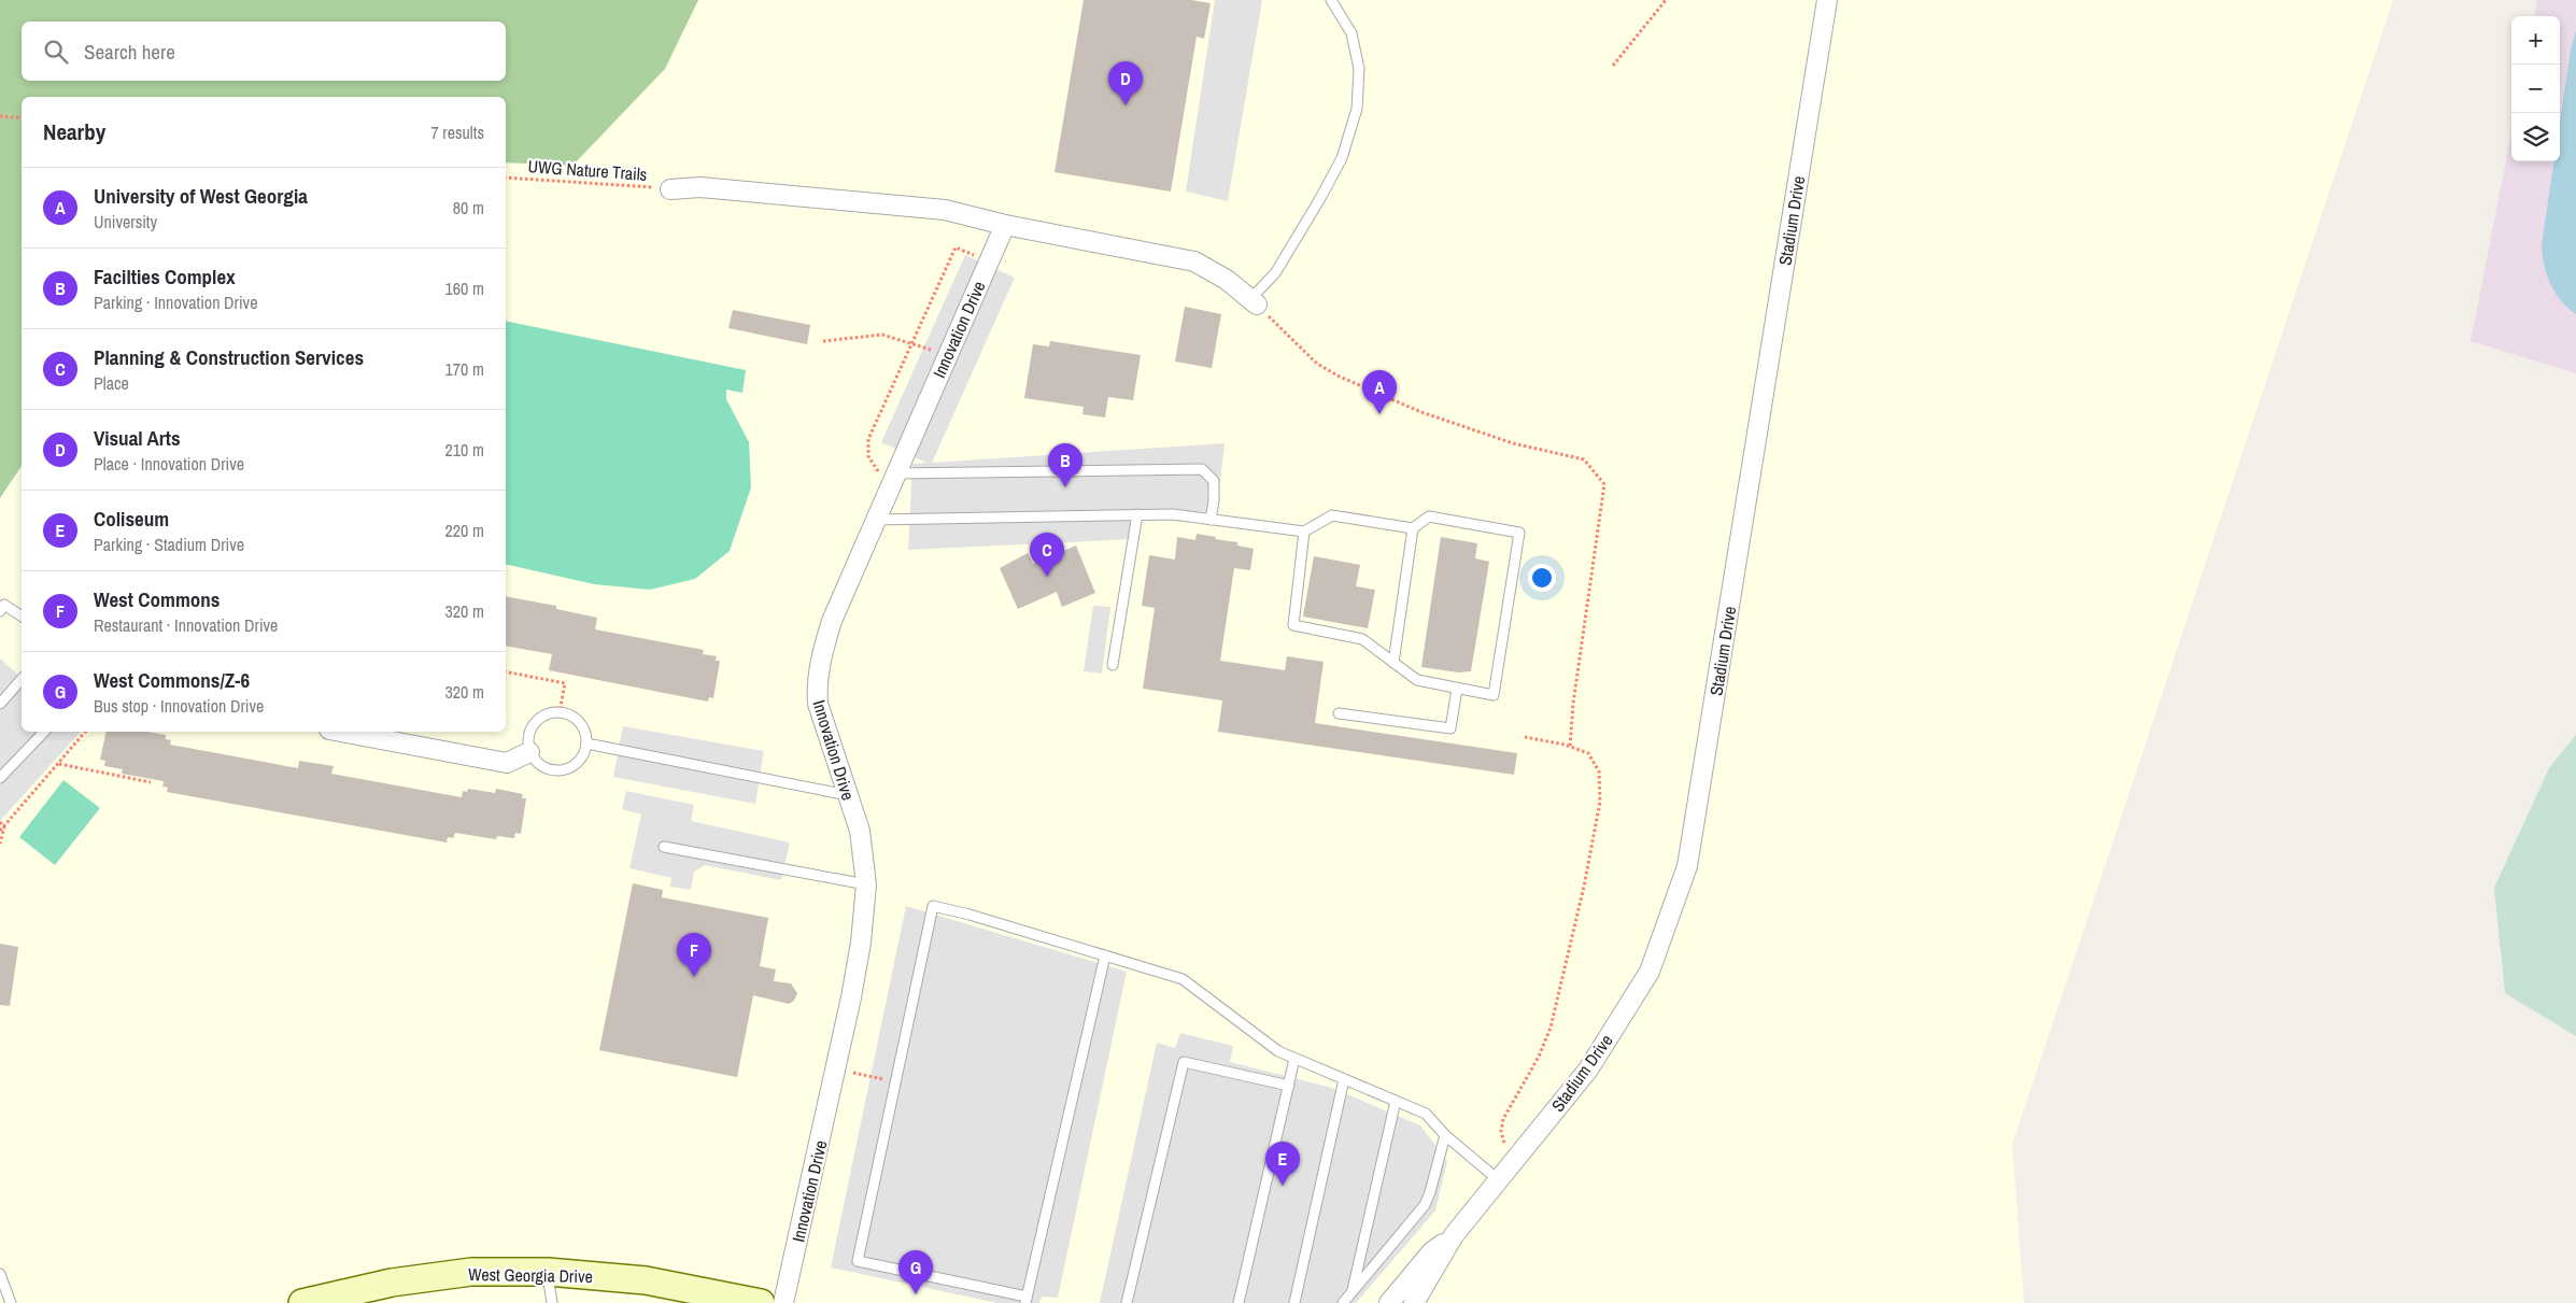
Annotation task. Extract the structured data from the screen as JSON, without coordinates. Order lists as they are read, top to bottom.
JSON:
{
  "streets": {
    "street": ["Stadium Drive", "Innovation Drive", "West Georgia Drive"],
    "path": ["UWG Nature Trails"]
  },
  "page": {
    "map_buttons": ["+", "−"],
    "search": "Search here",
    "pins": [
      "D",
      "A",
      "B",
      "C",
      "F",
      "E",
      "G"
    ],
    "heading": ["Nearby", "7 results"],
    "list": [
      {
        "mark": "A",
        "name": "University of West Georgia",
        "note": "University",
        "value": "80 m"
      },
      {
        "mark": "B",
        "name": "Facilties Complex",
        "note": "Parking · Innovation Drive",
        "value": "160 m"
      },
      {
        "mark": "C",
        "name": "Planning & Construction Services",
        "note": "Place",
        "value": "170 m"
      },
      {
        "mark": "D",
        "name": "Visual Arts",
        "note": "Place · Innovation Drive",
        "value": "210 m"
      },
      {
        "mark": "E",
        "name": "Coliseum",
        "note": "Parking · Stadium Drive",
        "value": "220 m"
      },
      {
        "mark": "F",
        "name": "West Commons",
        "note": "Restaurant · Innovation Drive",
        "value": "320 m"
      },
      {
        "mark": "G",
        "name": "West Commons/Z-6",
        "note": "Bus stop · Innovation Drive",
        "value": "320 m"
      }
    ]
  }
}
